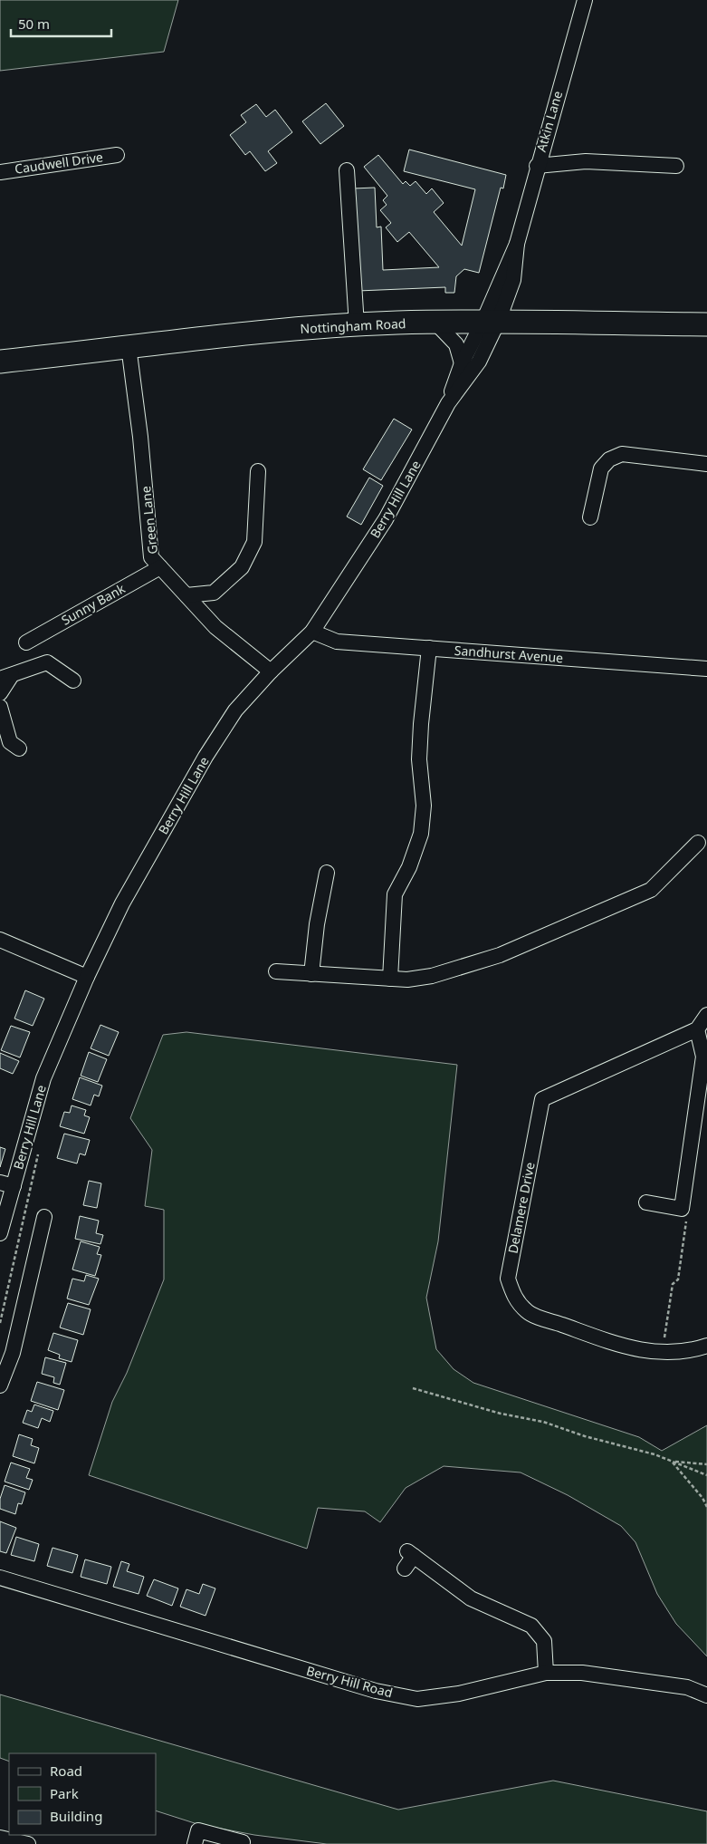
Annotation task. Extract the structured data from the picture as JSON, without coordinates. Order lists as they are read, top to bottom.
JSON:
{
  "streets": {
    "highway": ["Nottingham Road"],
    "street": [
      "Atkin Lane",
      "Caudwell Drive",
      "Berry Hill Lane",
      "Green Lane",
      "Sunny Bank",
      "Sandhurst Avenue",
      "Delamere Drive",
      "Berry Hill Road"
    ]
  },
  "crossings": [
    ["Atkin Lane", "Nottingham Road"],
    ["Atkin Lane", "Berry Hill Lane"],
    ["Nottingham Road", "Berry Hill Lane"],
    ["Nottingham Road", "Green Lane"],
    ["Berry Hill Lane", "Green Lane"],
    ["Berry Hill Lane", "Sandhurst Avenue"],
    ["Green Lane", "Sunny Bank"]
  ],
  "legend": ["Road", "Park", "Building"],
  "scale_bar": "50 m"
}
